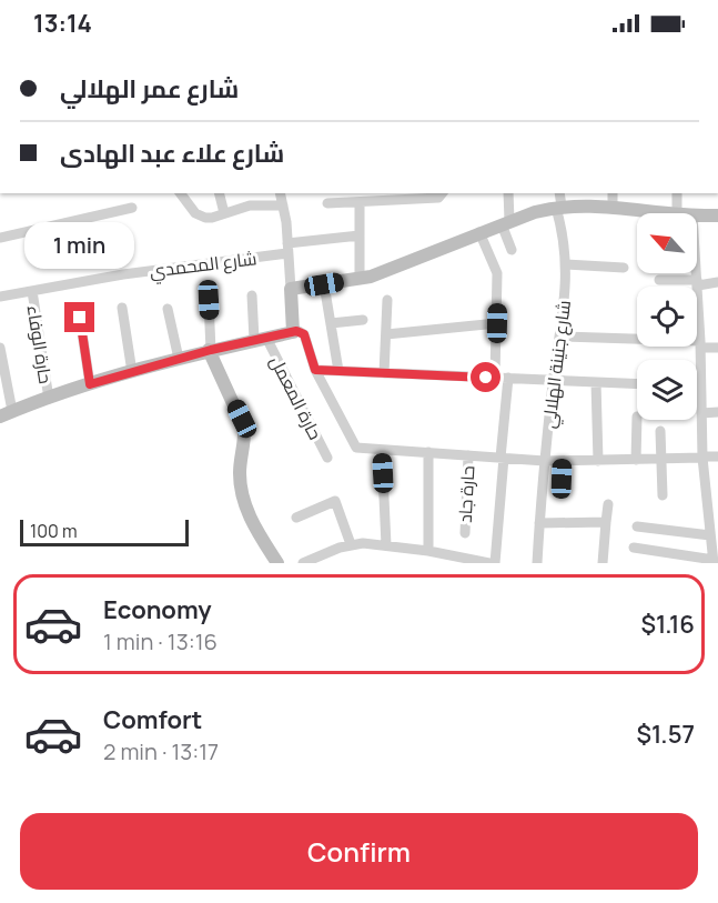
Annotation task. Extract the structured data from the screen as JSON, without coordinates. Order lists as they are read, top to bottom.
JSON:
{
  "streets": {
    "street": [
      "شارع المحمدي",
      "حارة الوفاء",
      "شارع جنينة الهلالي",
      "حارة المعمل",
      "حارة جاد"
    ]
  },
  "crossings": [
    ["شارع المحمدي", "حارة الوفاء"]
  ],
  "scale_bar": "100 m",
  "north": "top left",
  "page": {
    "status": "13:14",
    "banner": ["شارع عمر الهلالي", "شارع علاء عبد الهادى"],
    "bubble": "1 min",
    "scale": "100 m",
    "list": [
      {
        "name": "Economy",
        "note": "1 min · 13:16",
        "value": "$1.16"
      },
      {
        "name": "Comfort",
        "note": "2 min · 13:17",
        "value": "$1.57"
      }
    ],
    "buttons": "Confirm"
  }
}
